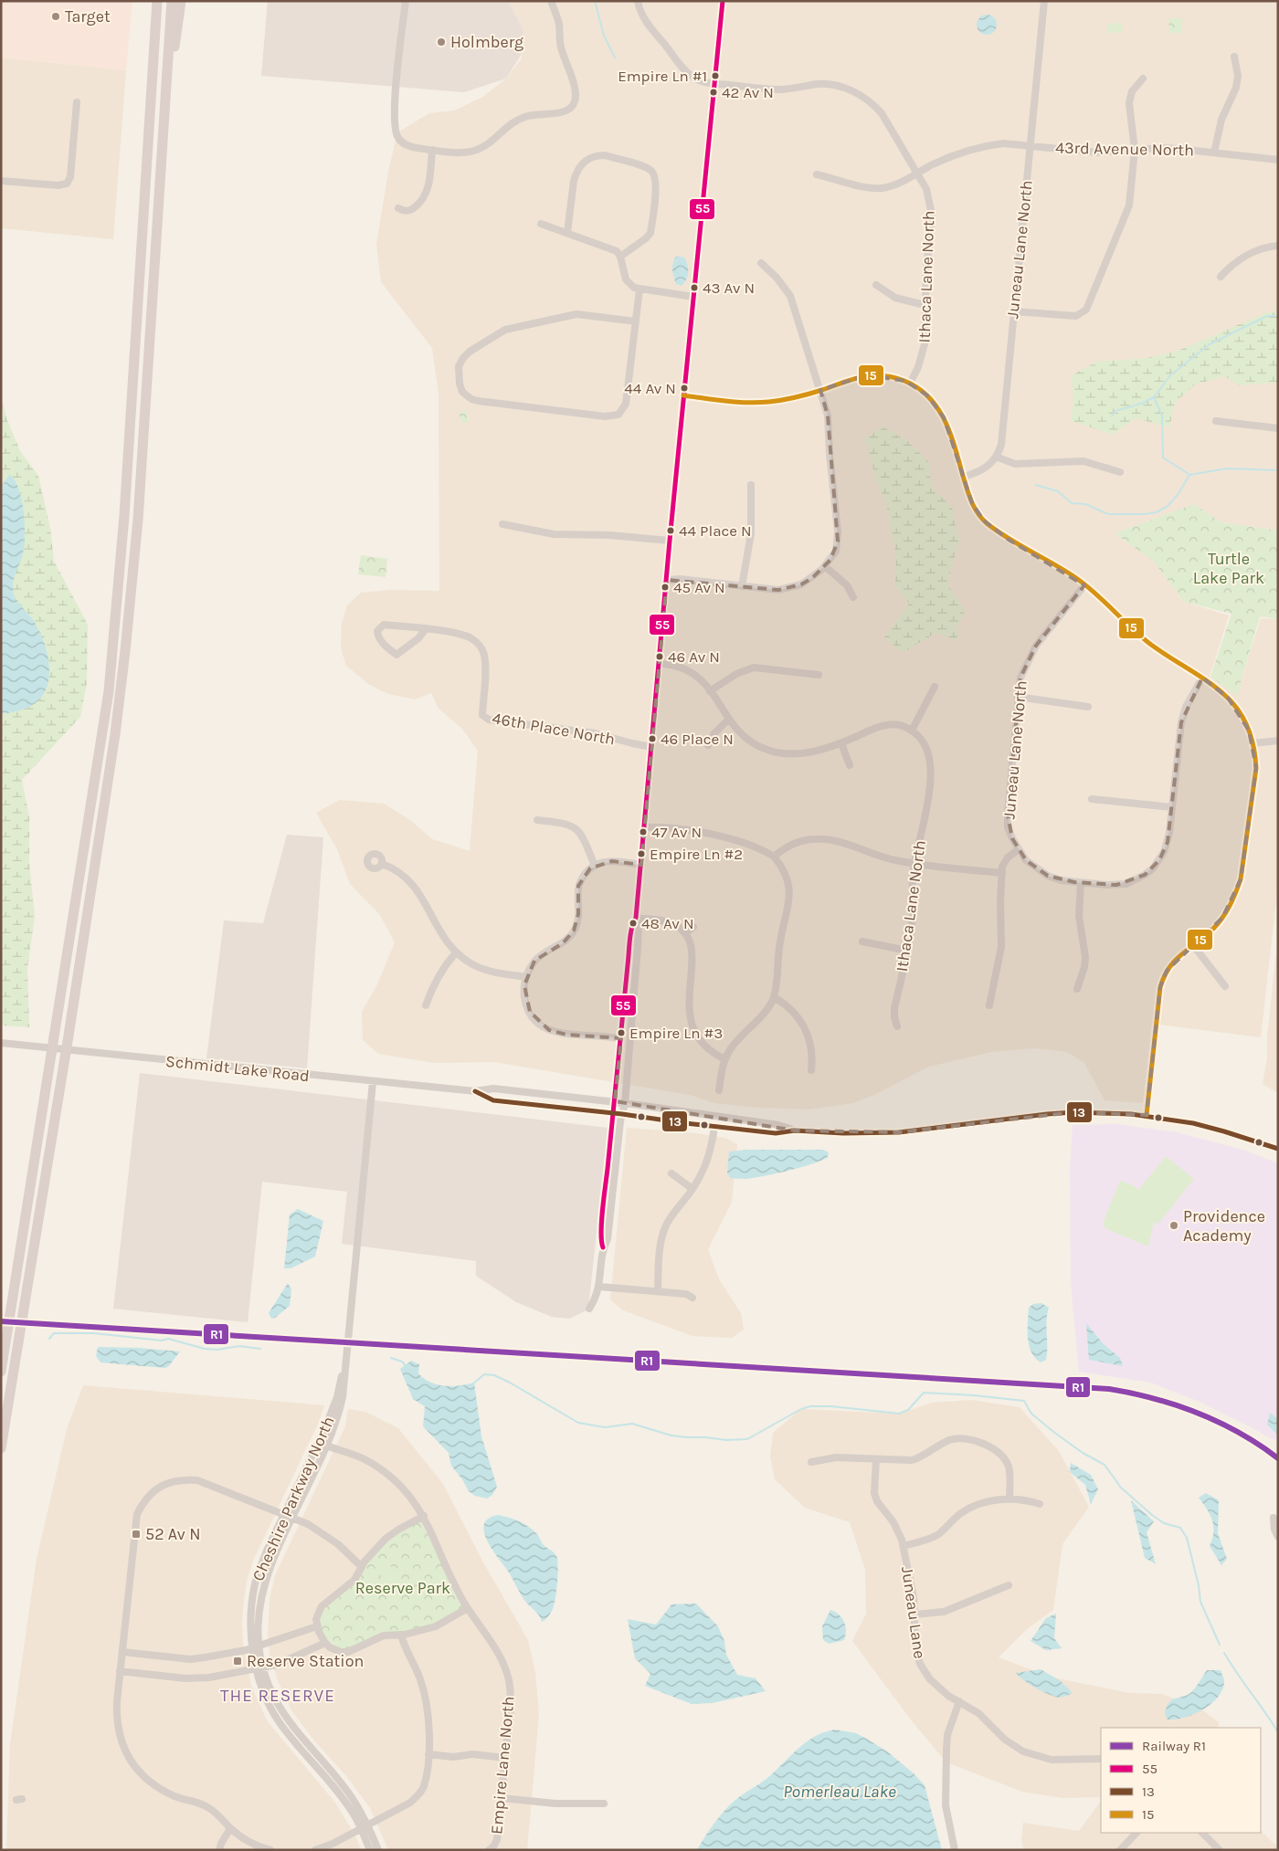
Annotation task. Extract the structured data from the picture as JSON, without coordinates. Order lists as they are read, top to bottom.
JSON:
{
  "streets": {
    "street": [
      "43rd Avenue North",
      "Juneau Lane North",
      "Ithaca Lane North",
      "46th Place North",
      "Schmidt Lake Road",
      "Cheshire Parkway North",
      "Juneau Lane",
      "Empire Lane North"
    ]
  },
  "crossings": [
    ["43rd Avenue North", "Juneau Lane North"],
    ["43rd Avenue North", "Ithaca Lane North"],
    ["Schmidt Lake Road", "Cheshire Parkway North"],
    ["Cheshire Parkway North", "Empire Lane North"]
  ],
  "districts": ["THE RESERVE"],
  "water": ["Pomerleau Lake"],
  "parks": ["Turtle Lake Park", "Reserve Park"],
  "places": {
    "other": [
      "Target",
      "Holmberg",
      "Empire Ln #1",
      "42 Av N",
      "43 Av N",
      "44 Av N",
      "44 Place N",
      "45 Av N",
      "46 Av N",
      "46 Place N",
      "47 Av N",
      "Empire Ln #2",
      "48 Av N",
      "Empire Ln #3",
      "Providence Academy"
    ],
    "transit": ["52 Av N", "Reserve Station"]
  },
  "lines": [
    "transit line 55",
    "transit line 15",
    "transit line 13",
    "rail line R1"
  ],
  "legend": [
    "Railway R1",
    "55",
    "13",
    "15"
  ]
}
